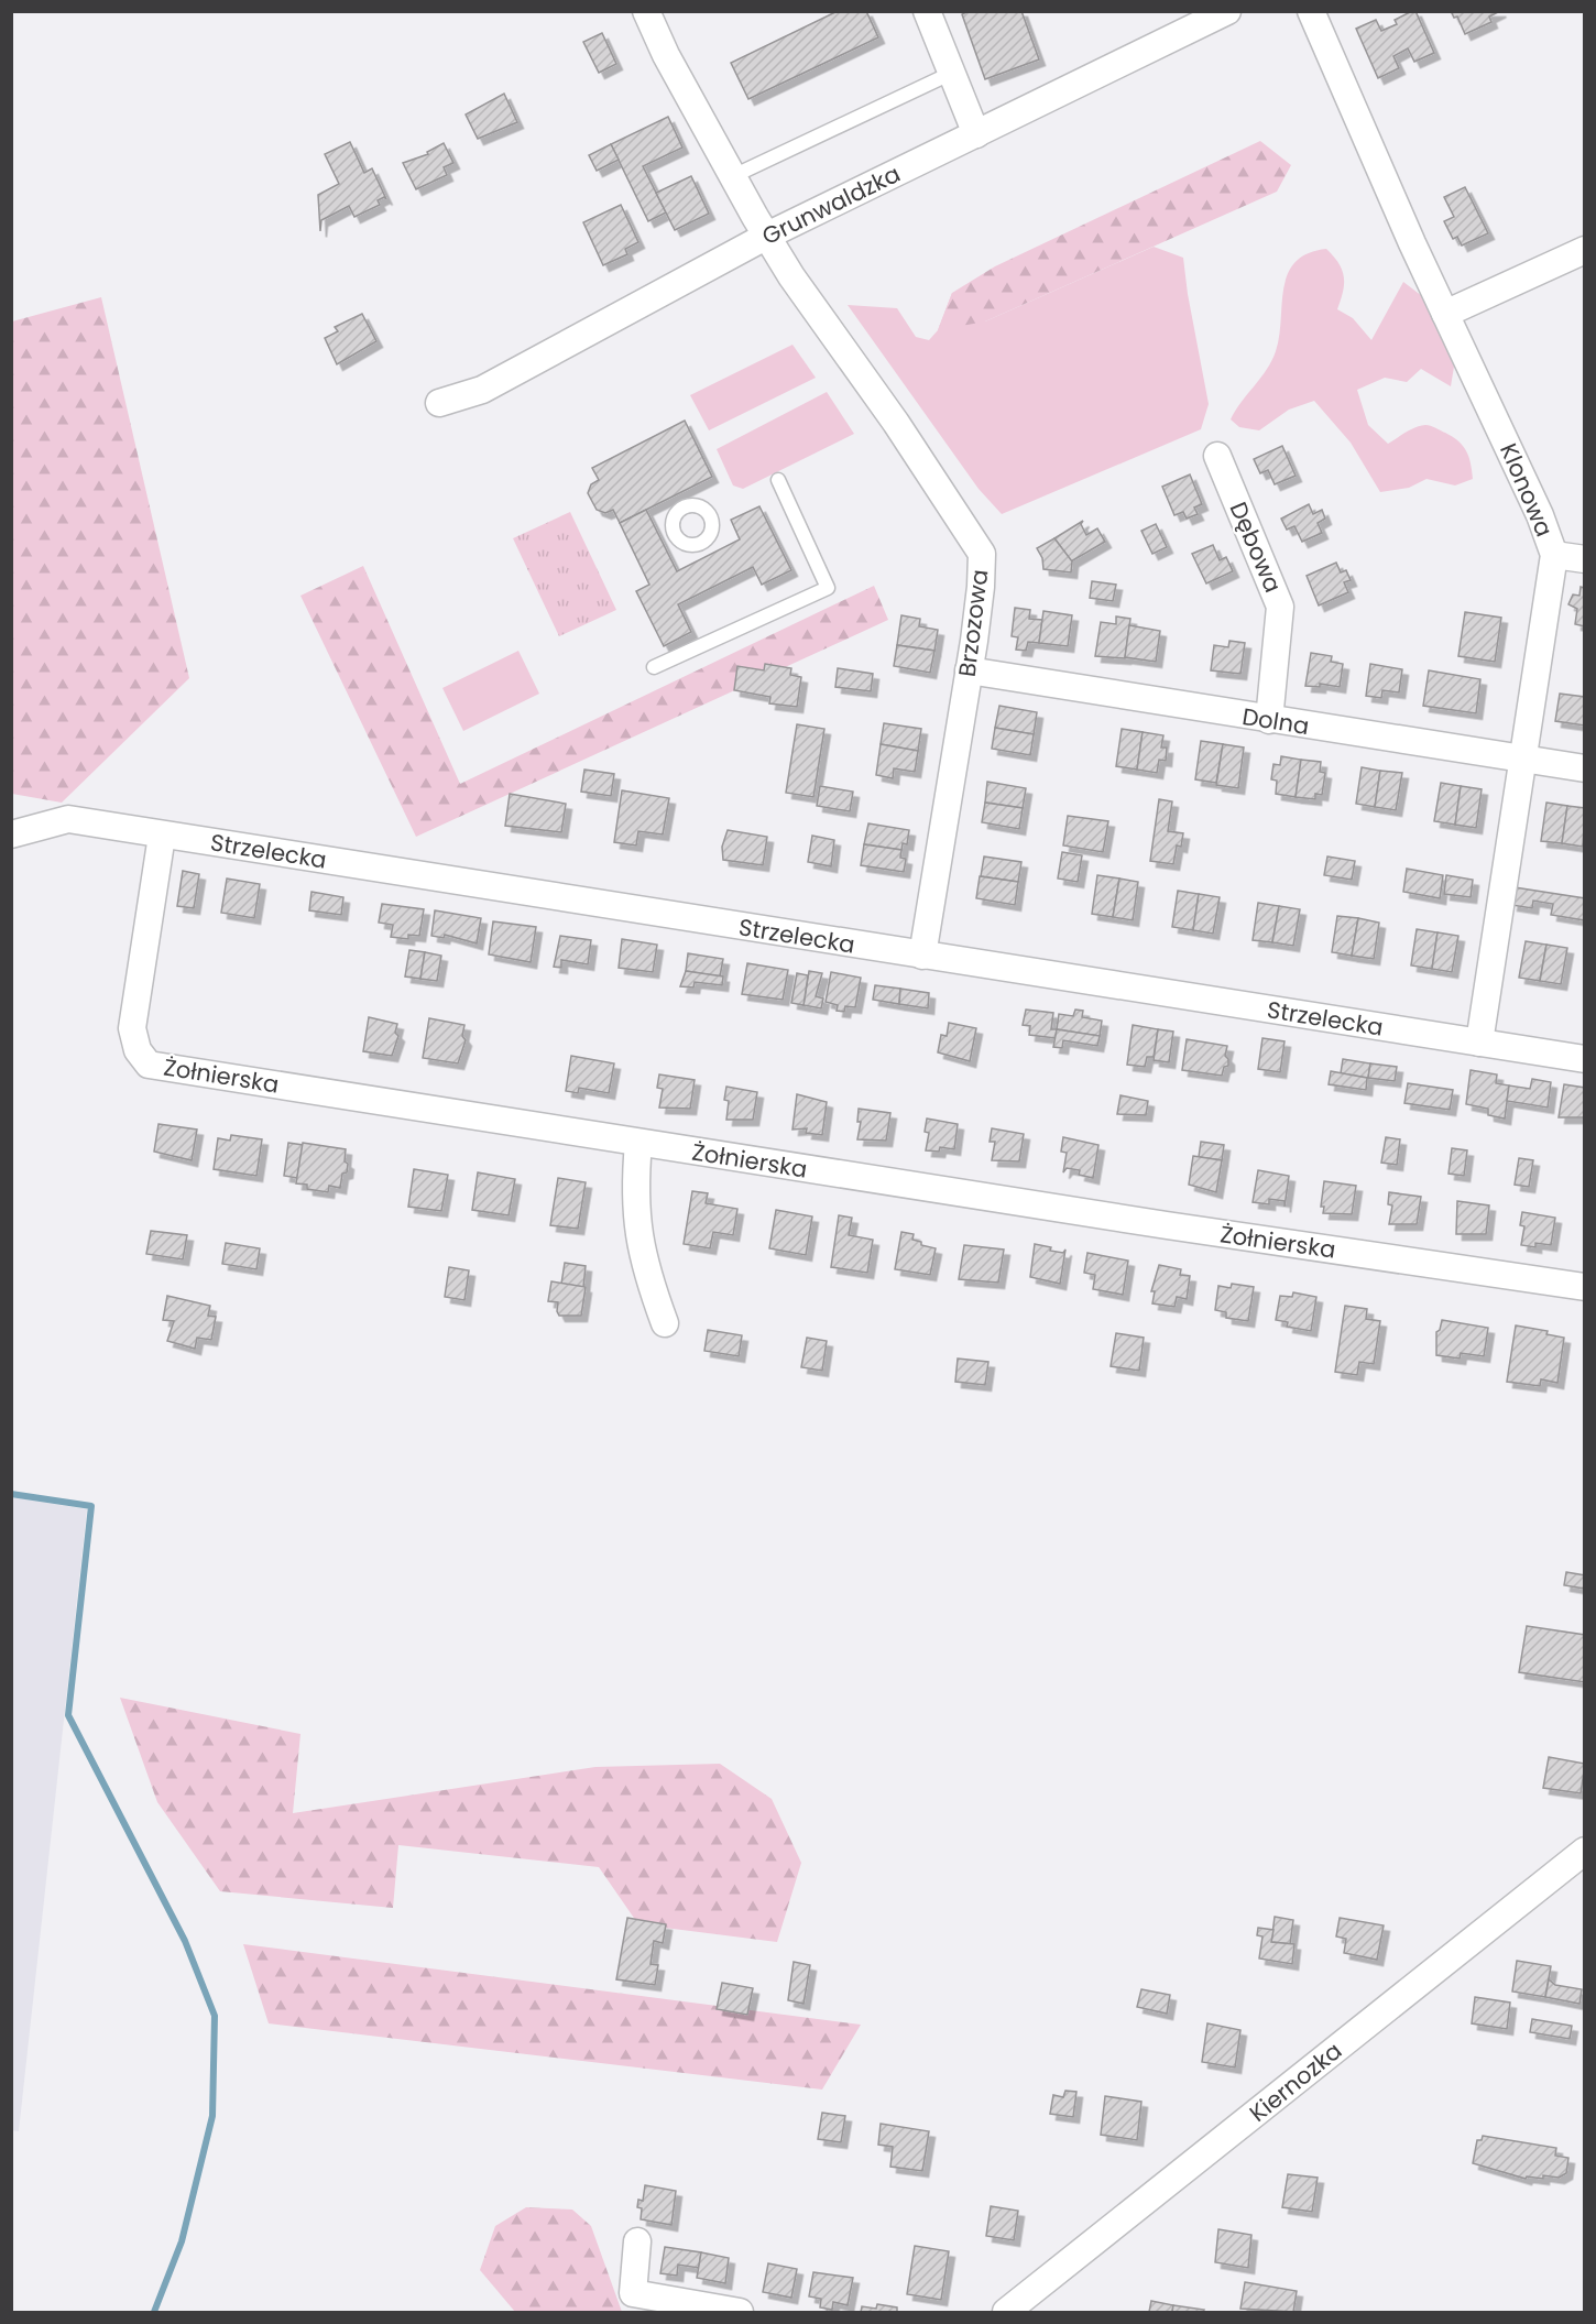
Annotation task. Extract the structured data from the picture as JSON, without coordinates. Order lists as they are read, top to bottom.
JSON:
{
  "streets": {
    "street": [
      "Grunwaldzka",
      "Klonowa",
      "Dębowa",
      "Brzozowa",
      "Dolna",
      "Strzelecka",
      "Żołnierska",
      "Kiernozka"
    ]
  },
  "crossings": [
    ["Grunwaldzka", "Brzozowa"],
    ["Klonowa", "Dolna"],
    ["Klonowa", "Strzelecka"],
    ["Dębowa", "Dolna"],
    ["Brzozowa", "Dolna"],
    ["Brzozowa", "Strzelecka"],
    ["Strzelecka", "Żołnierska"]
  ]
}
